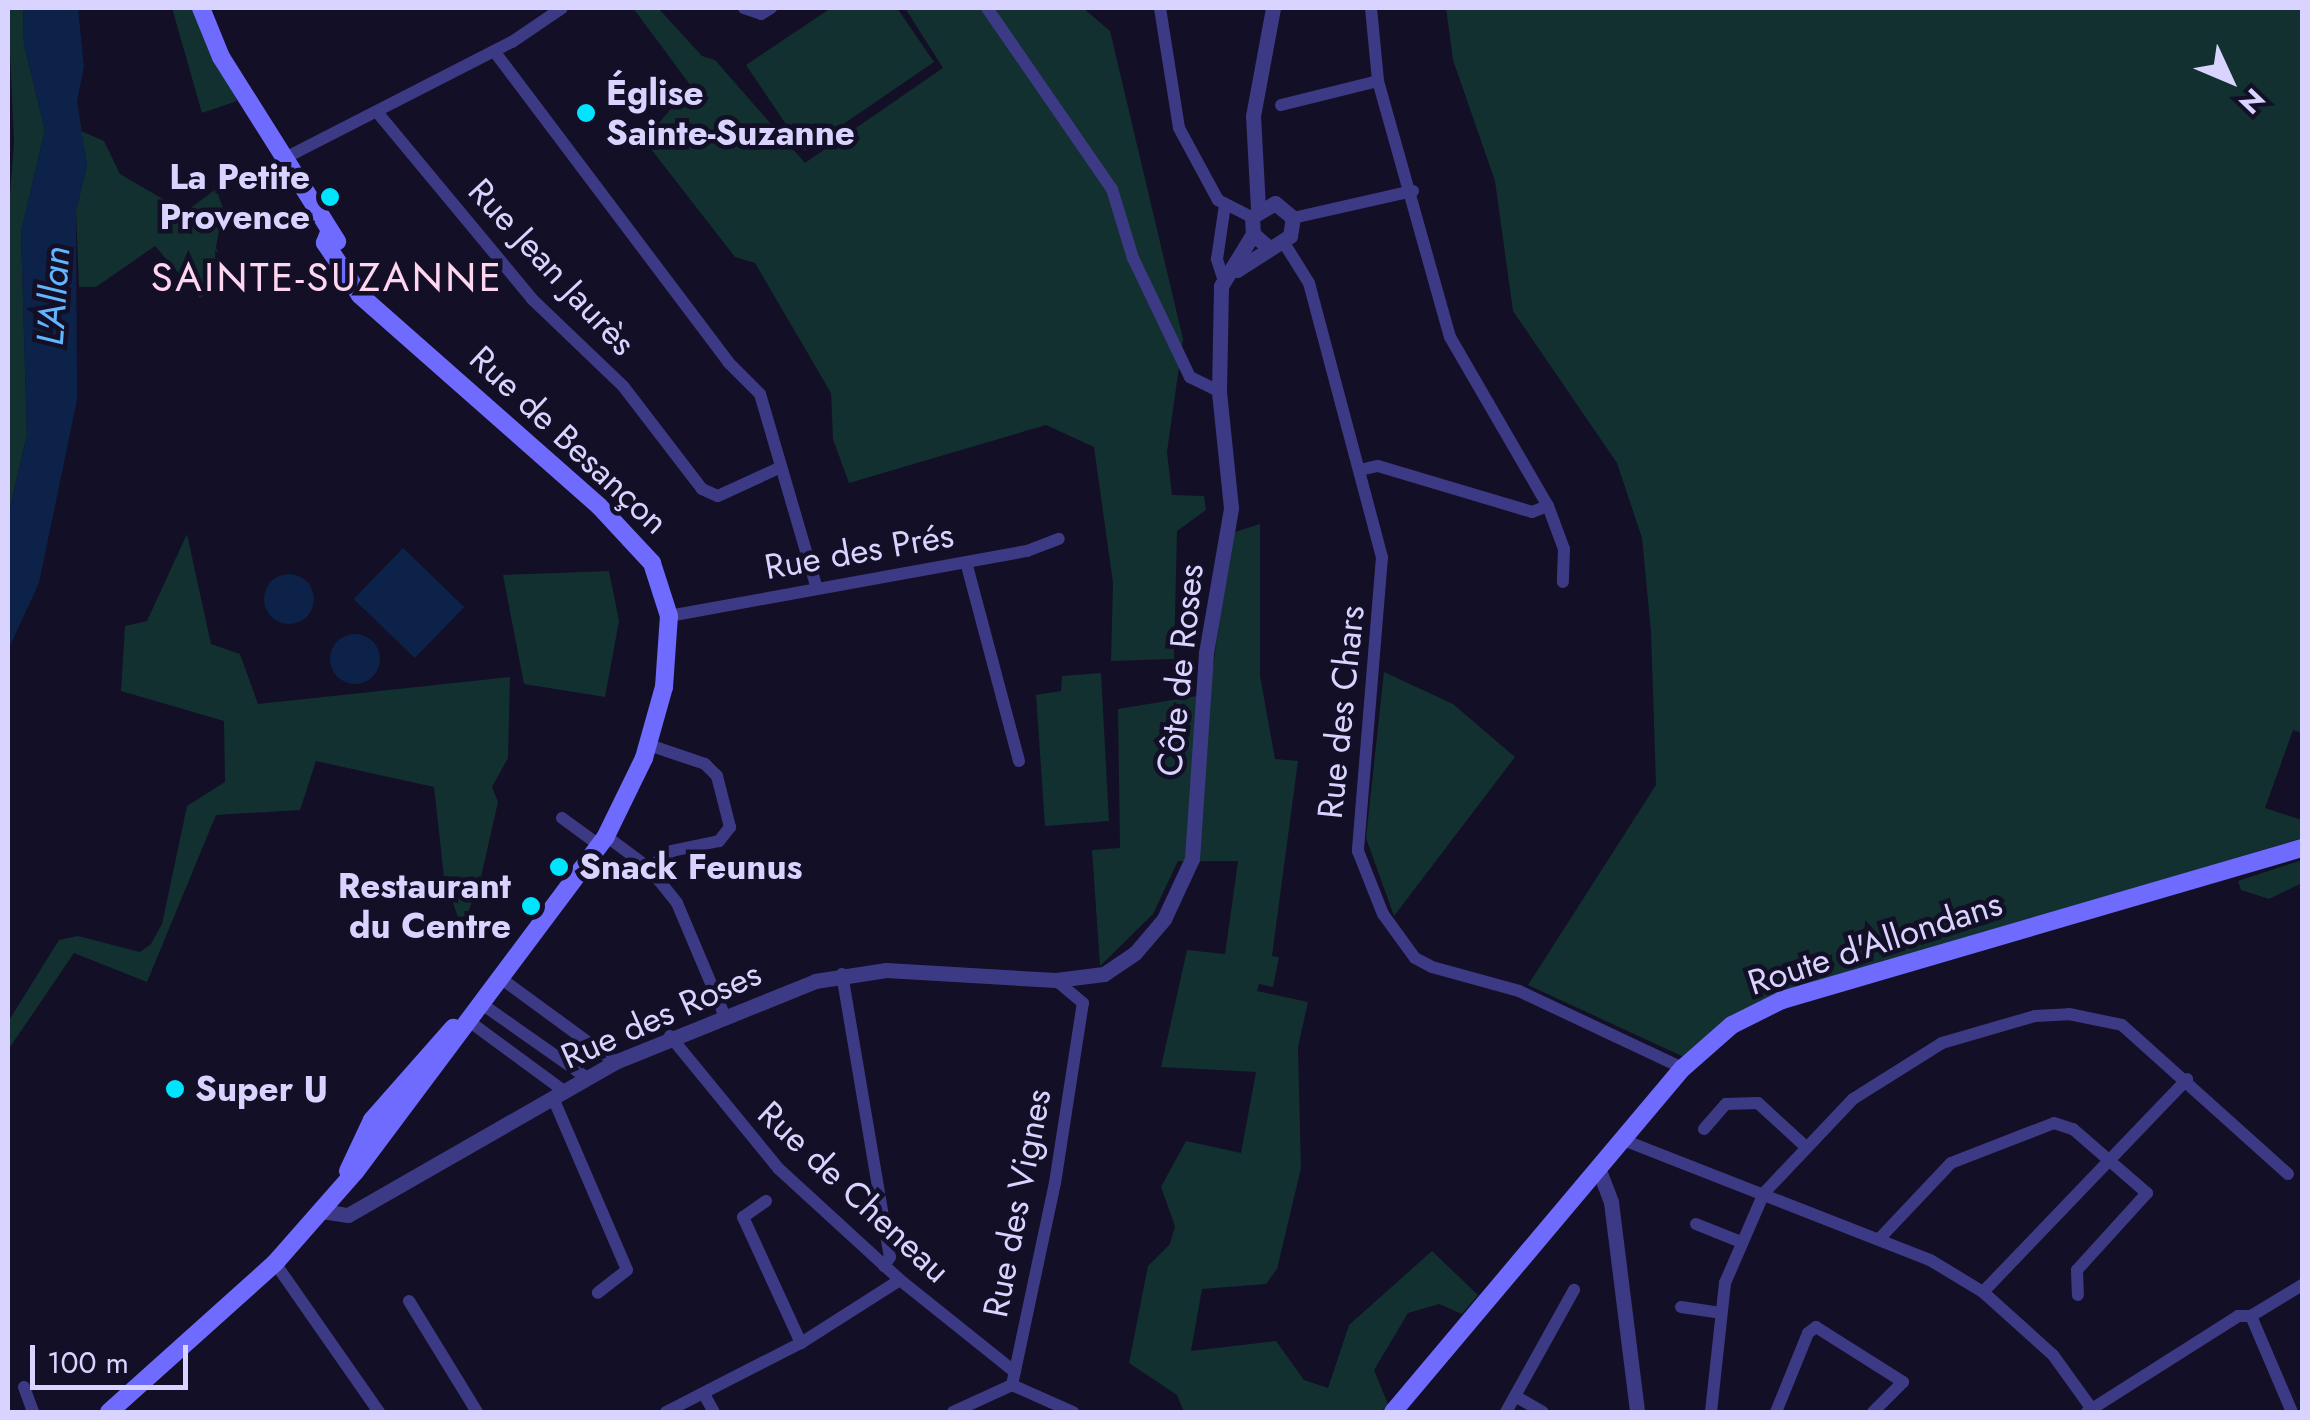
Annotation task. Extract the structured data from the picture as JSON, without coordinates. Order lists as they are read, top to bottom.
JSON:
{
  "streets": {
    "main road": ["Rue de Besançon", "Route d'Allondans"],
    "street": [
      "Rue Jean Jaurès",
      "Rue des Prés",
      "Côte de Roses",
      "Rue des Chars",
      "Rue des Roses",
      "Rue de Cheneau",
      "Rue des Vignes"
    ]
  },
  "crossings": [
    ["Rue de Besançon", "Rue des Prés"],
    ["Rue de Besançon", "Rue des Roses"],
    ["Côte de Roses", "Rue des Roses"],
    ["Côte de Roses", "Rue des Vignes"],
    ["Rue des Chars", "Route d'Allondans"],
    ["Rue des Roses", "Rue de Cheneau"],
    ["Rue des Roses", "Rue des Vignes"],
    ["Rue de Cheneau", "Rue des Vignes"]
  ],
  "districts": ["SAINTE-SUZANNE"],
  "water": ["L'Allan"],
  "places": [
    "Église Sainte-Suzanne",
    "La Petite Provence",
    "Snack Feunus",
    "Restaurant du Centre",
    "Super U"
  ],
  "scale_bar": "100 m",
  "north": "bottom right"
}
